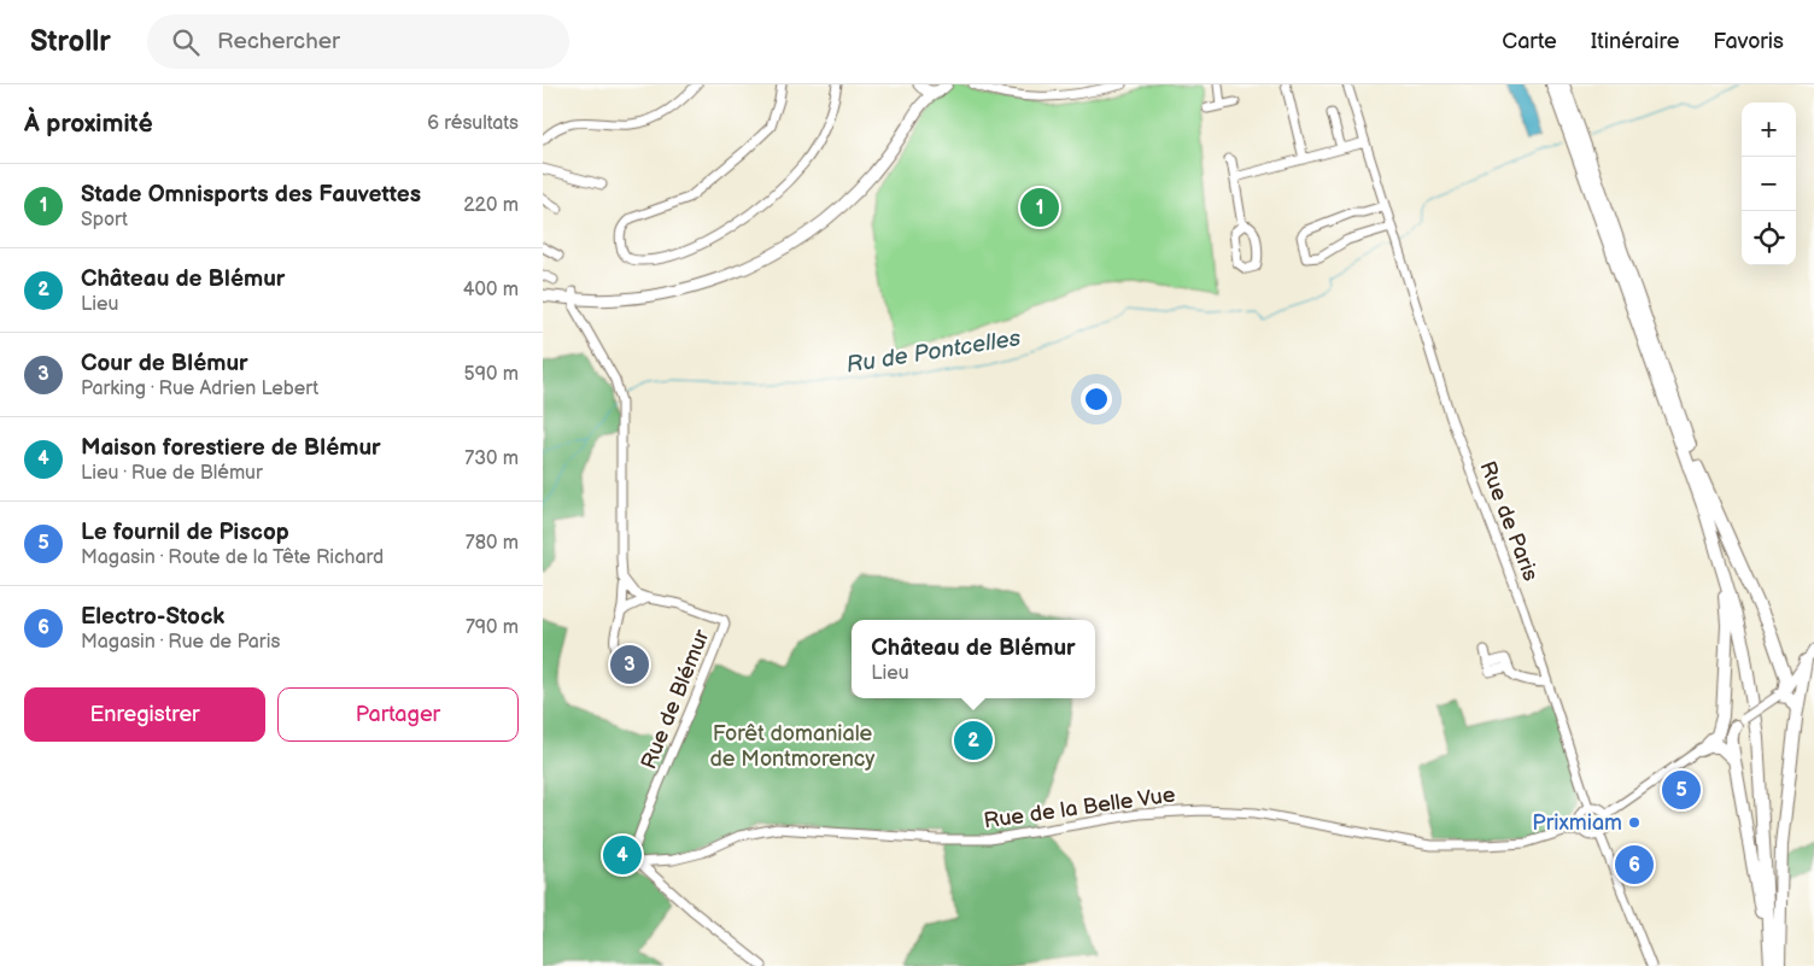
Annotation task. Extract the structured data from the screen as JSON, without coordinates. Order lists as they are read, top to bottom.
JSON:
{
  "streets": {
    "street": ["Rue de Paris", "Rue de Blémur", "Rue de la Belle Vue"]
  },
  "crossings": [
    ["Rue de Paris", "Rue de la Belle Vue"],
    ["Rue de Blémur", "Rue de la Belle Vue"]
  ],
  "water": ["Ru de Pontcelles"],
  "parks": ["Forêt domaniale de Montmorency"],
  "places": ["Prixmiam"],
  "page": {
    "header": "Strollr",
    "search": "Rechercher",
    "nav": ["Carte", "Itinéraire", "Favoris"],
    "heading": ["À proximité", "6 résultats"],
    "map_buttons": ["+", "−"],
    "list": [
      {
        "mark": "1",
        "name": "Stade Omnisports des Fauvettes",
        "note": "Sport",
        "value": "220 m"
      },
      {
        "mark": "2",
        "name": "Château de Blémur",
        "note": "Lieu",
        "value": "400 m"
      },
      {
        "mark": "3",
        "name": "Cour de Blémur",
        "note": "Parking · Rue Adrien Lebert",
        "value": "590 m"
      },
      {
        "mark": "4",
        "name": "Maison forestiere de Blémur",
        "note": "Lieu · Rue de Blémur",
        "value": "730 m"
      },
      {
        "mark": "5",
        "name": "Le fournil de Piscop",
        "note": "Magasin · Route de la Tête Richard",
        "value": "780 m"
      },
      {
        "mark": "6",
        "name": "Electro-Stock",
        "note": "Magasin · Rue de Paris",
        "value": "790 m"
      }
    ],
    "pins": [
      "1",
      "3",
      "2",
      "5",
      "4",
      "6"
    ],
    "popup": ["Château de Blémur", "Lieu"],
    "buttons": ["Enregistrer", "Partager"]
  }
}
